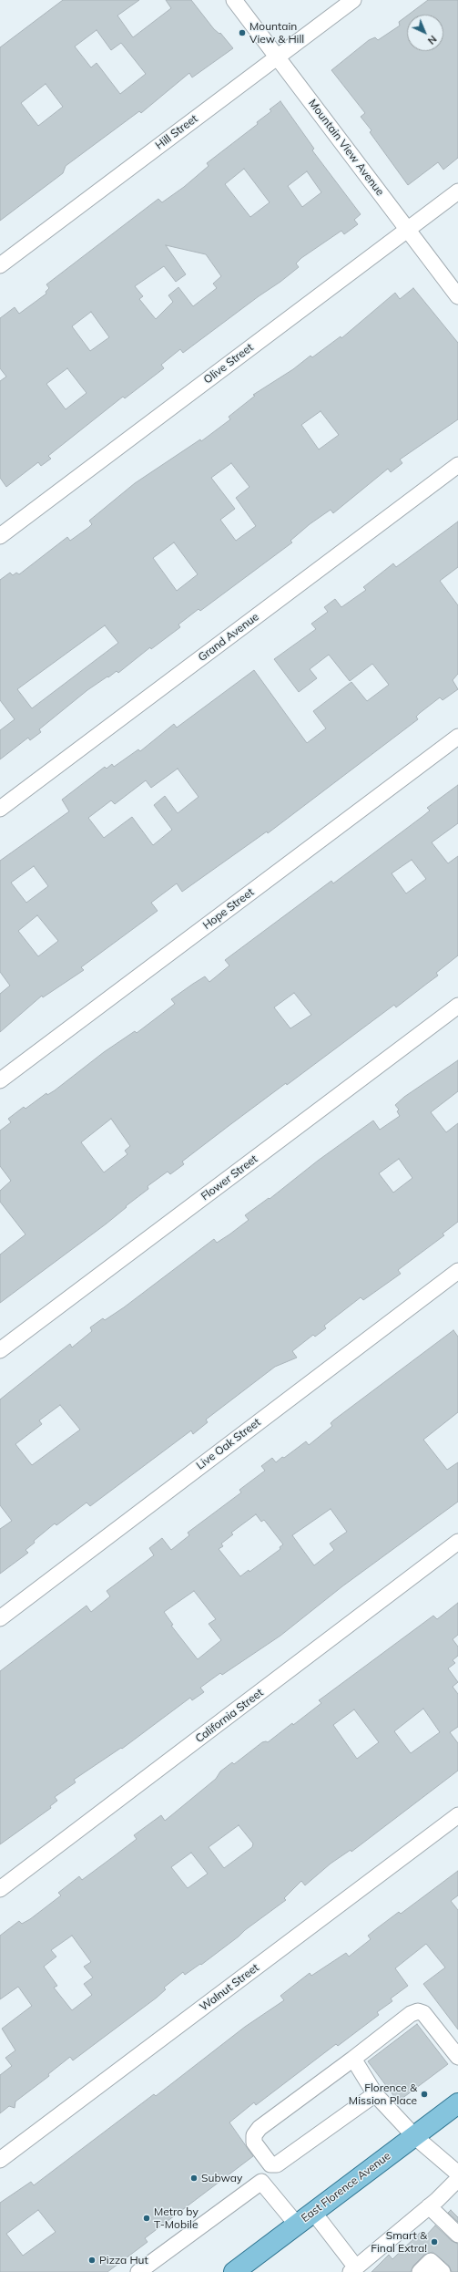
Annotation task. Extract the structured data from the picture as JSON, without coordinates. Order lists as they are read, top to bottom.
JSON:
{
  "streets": {
    "main road": ["East Florence Avenue"],
    "street": [
      "Hill Street",
      "Mountain View Avenue",
      "Olive Street",
      "Grand Avenue",
      "Hope Street",
      "Flower Street",
      "Live Oak Street",
      "California Street",
      "Walnut Street"
    ]
  },
  "crossings": [
    ["Hill Street", "Mountain View Avenue"],
    ["Mountain View Avenue", "Olive Street"]
  ],
  "places": [
    "Mountain View & Hill",
    "Florence & Mission Place",
    "Subway",
    "Metro by T-Mobile",
    "Smart & Final Extra!",
    "Pizza Hut"
  ],
  "north": "bottom right"
}
